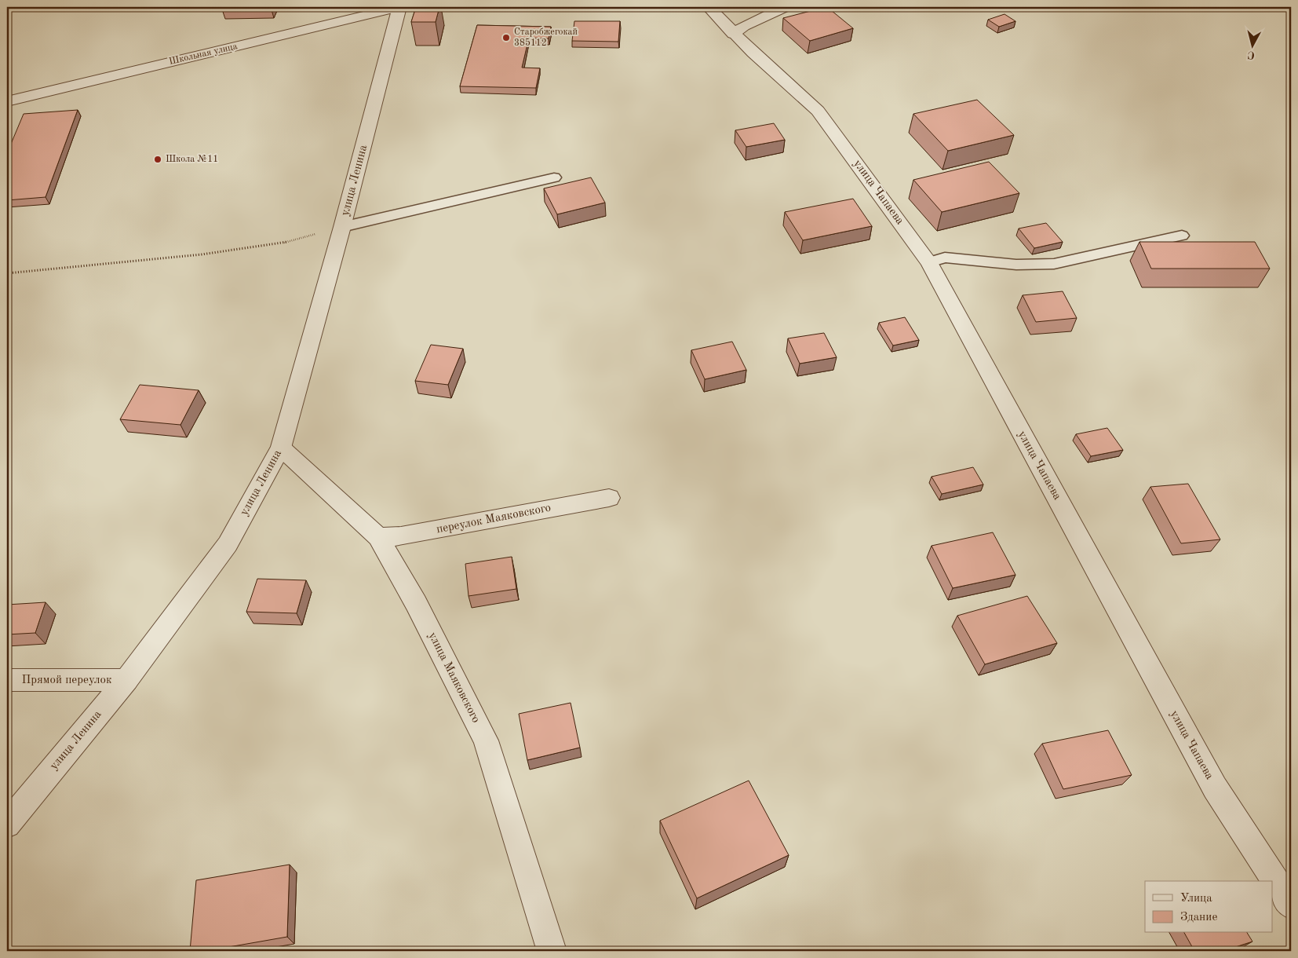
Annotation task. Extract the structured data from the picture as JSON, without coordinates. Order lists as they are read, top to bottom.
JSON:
{
  "streets": {
    "street": [
      "Школьная улица",
      "улица Ленина",
      "улица Чапаева",
      "переулок Маяковского",
      "улица Маяковского",
      "Прямой переулок"
    ]
  },
  "crossings": [
    ["Школьная улица", "улица Ленина"],
    ["улица Ленина", "улица Маяковского"],
    ["улица Ленина", "Прямой переулок"],
    ["переулок Маяковского", "улица Маяковского"]
  ],
  "places": ["Старобжегокай 385112", "Школа №11"],
  "legend": ["Улица", "Здание"],
  "north": "bottom"
}
